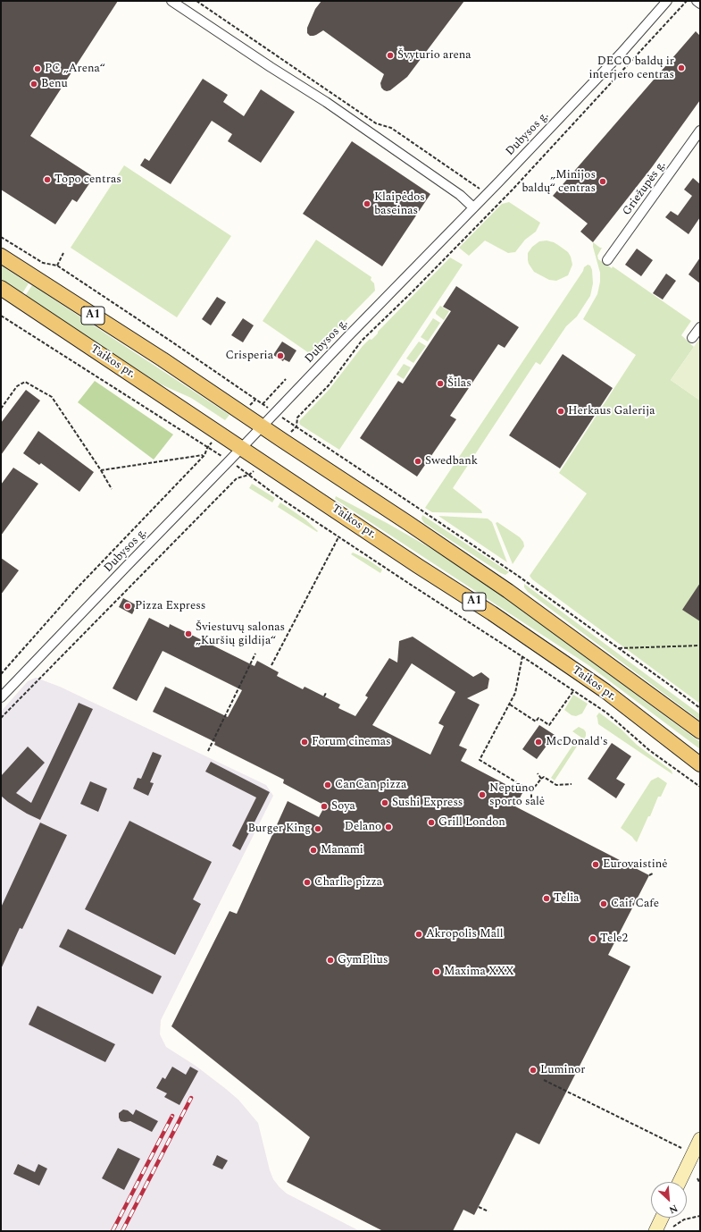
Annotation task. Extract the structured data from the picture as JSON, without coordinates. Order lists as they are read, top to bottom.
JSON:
{
  "streets": {
    "main road": ["A1", "Taikos pr."],
    "street": ["Dubysos g.", "Griežupės g."]
  },
  "crossings": [
    ["Dubysos g.", "A1"],
    ["Dubysos g.", "Taikos pr."]
  ],
  "places": [
    "Švyturio arena",
    "DECO baldų ir interjero centras",
    "PC „Arena“",
    "Benu",
    "Topo centras",
    "„Minijos baldų“ centras",
    "Klaipėdos baseinas",
    "Crisperia",
    "Šilas",
    "Herkaus Galerija",
    "Swedbank",
    "Pizza Express",
    "Šviestuvų salonas „Kuršių gildija“",
    "Forum cinemas",
    "McDonald's",
    "CanCan pizza",
    "Neptūno sporto salė",
    "Sushi Express",
    "Soya",
    "Grill London",
    "Delano",
    "Burger King",
    "Manami",
    "Eurovaistinė",
    "Charlie pizza",
    "Telia",
    "Caif Cafe",
    "Akropolis Mall",
    "Tele2",
    "GymPlius",
    "Maxima XXX",
    "Luminor"
  ],
  "north": "bottom right"
}
